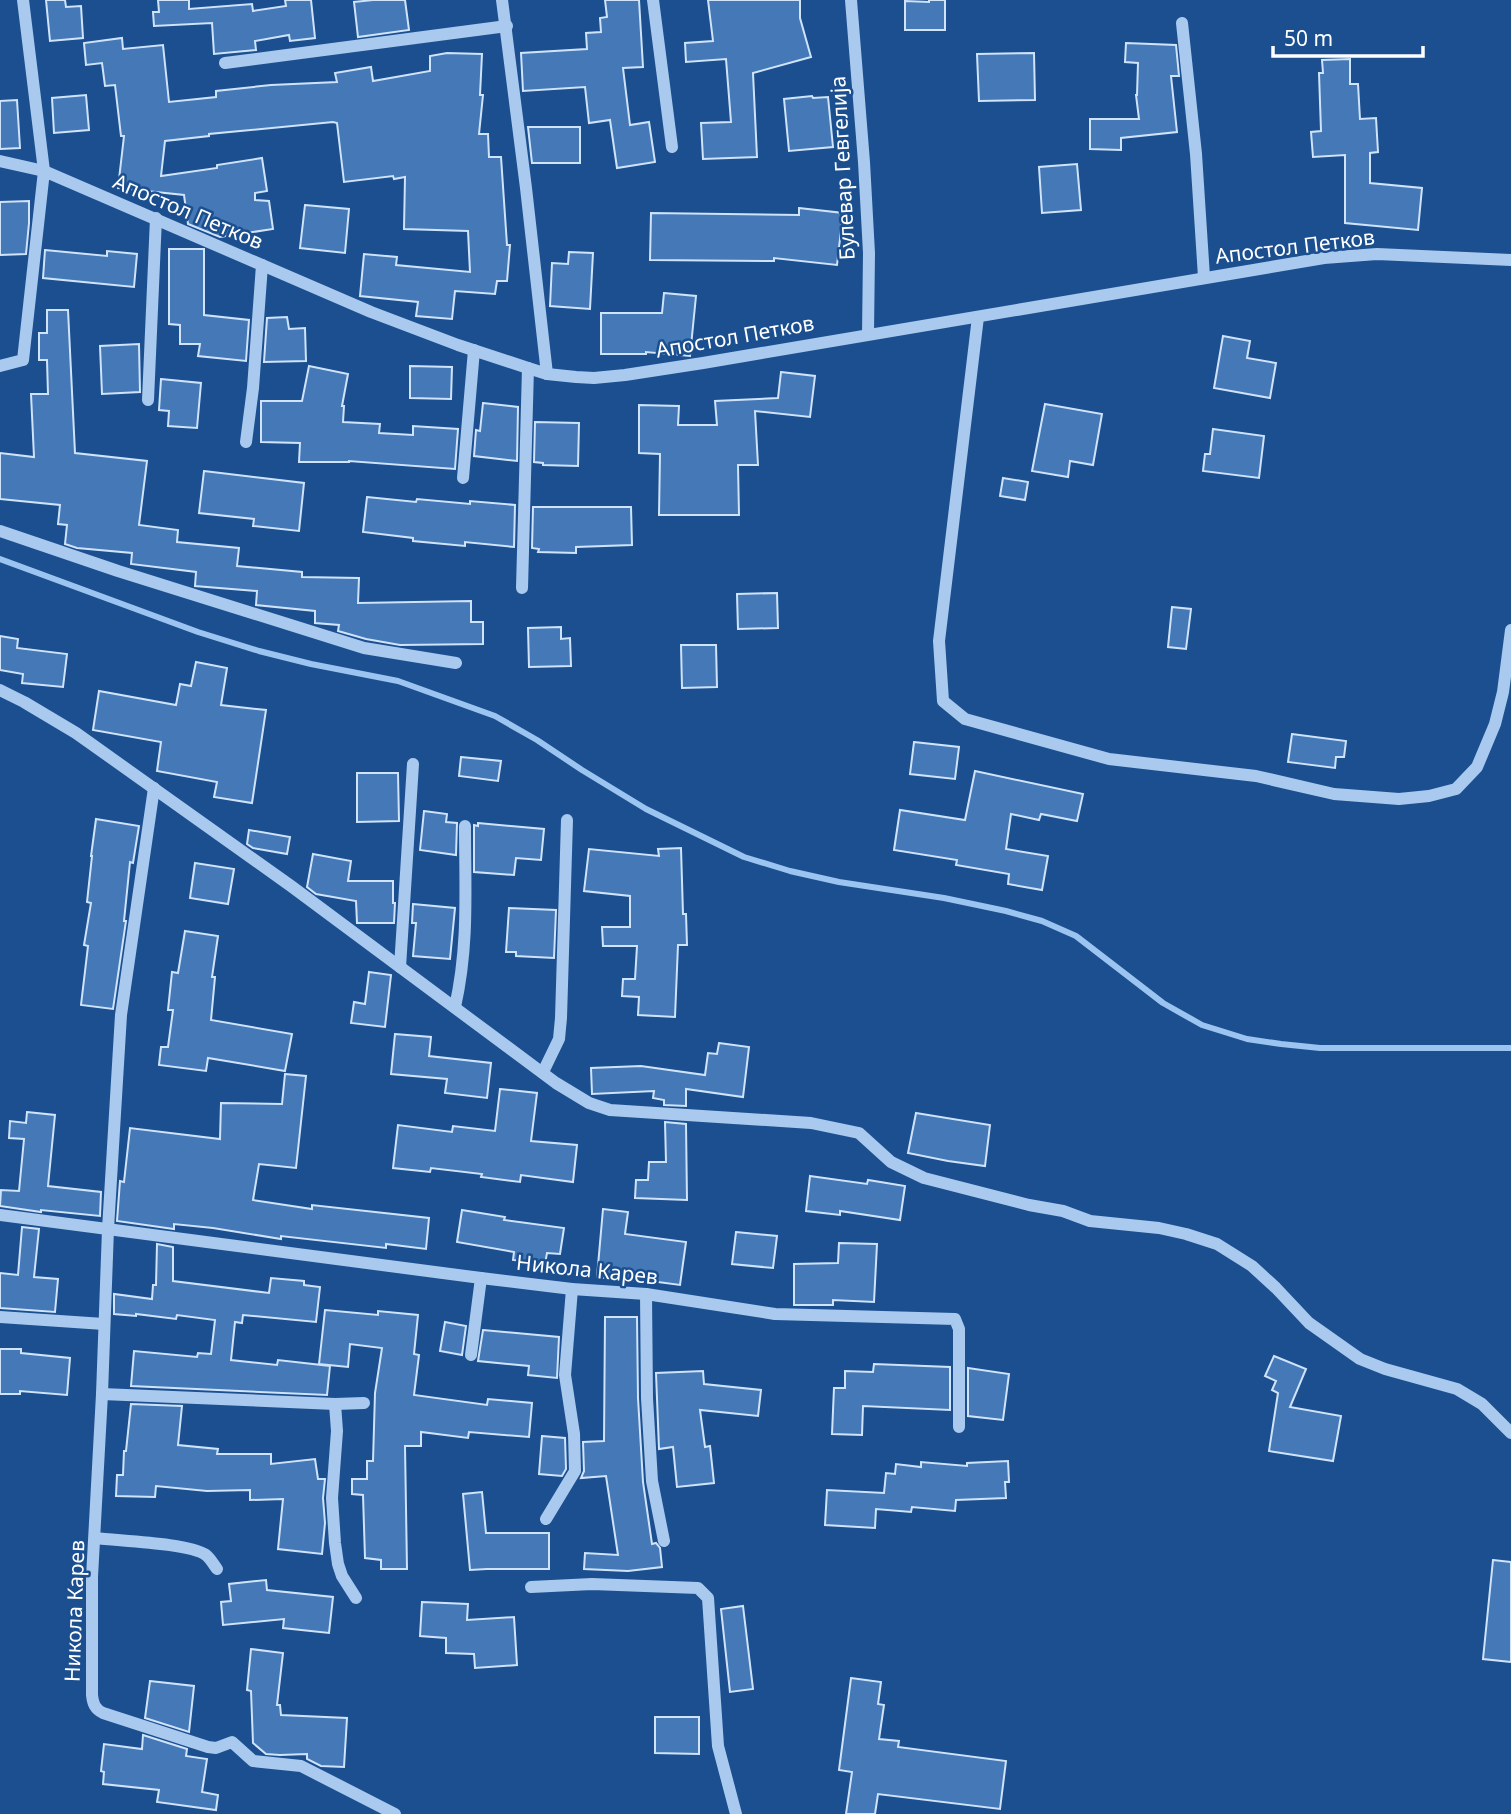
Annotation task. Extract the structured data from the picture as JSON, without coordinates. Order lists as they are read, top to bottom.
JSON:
{
  "streets": {
    "street": ["Булевар Гевгелија", "Апостол Петков", "Никола Карев"]
  },
  "crossings": [
    ["Булевар Гевгелија", "Апостол Петков"]
  ],
  "scale_bar": "50 m"
}
